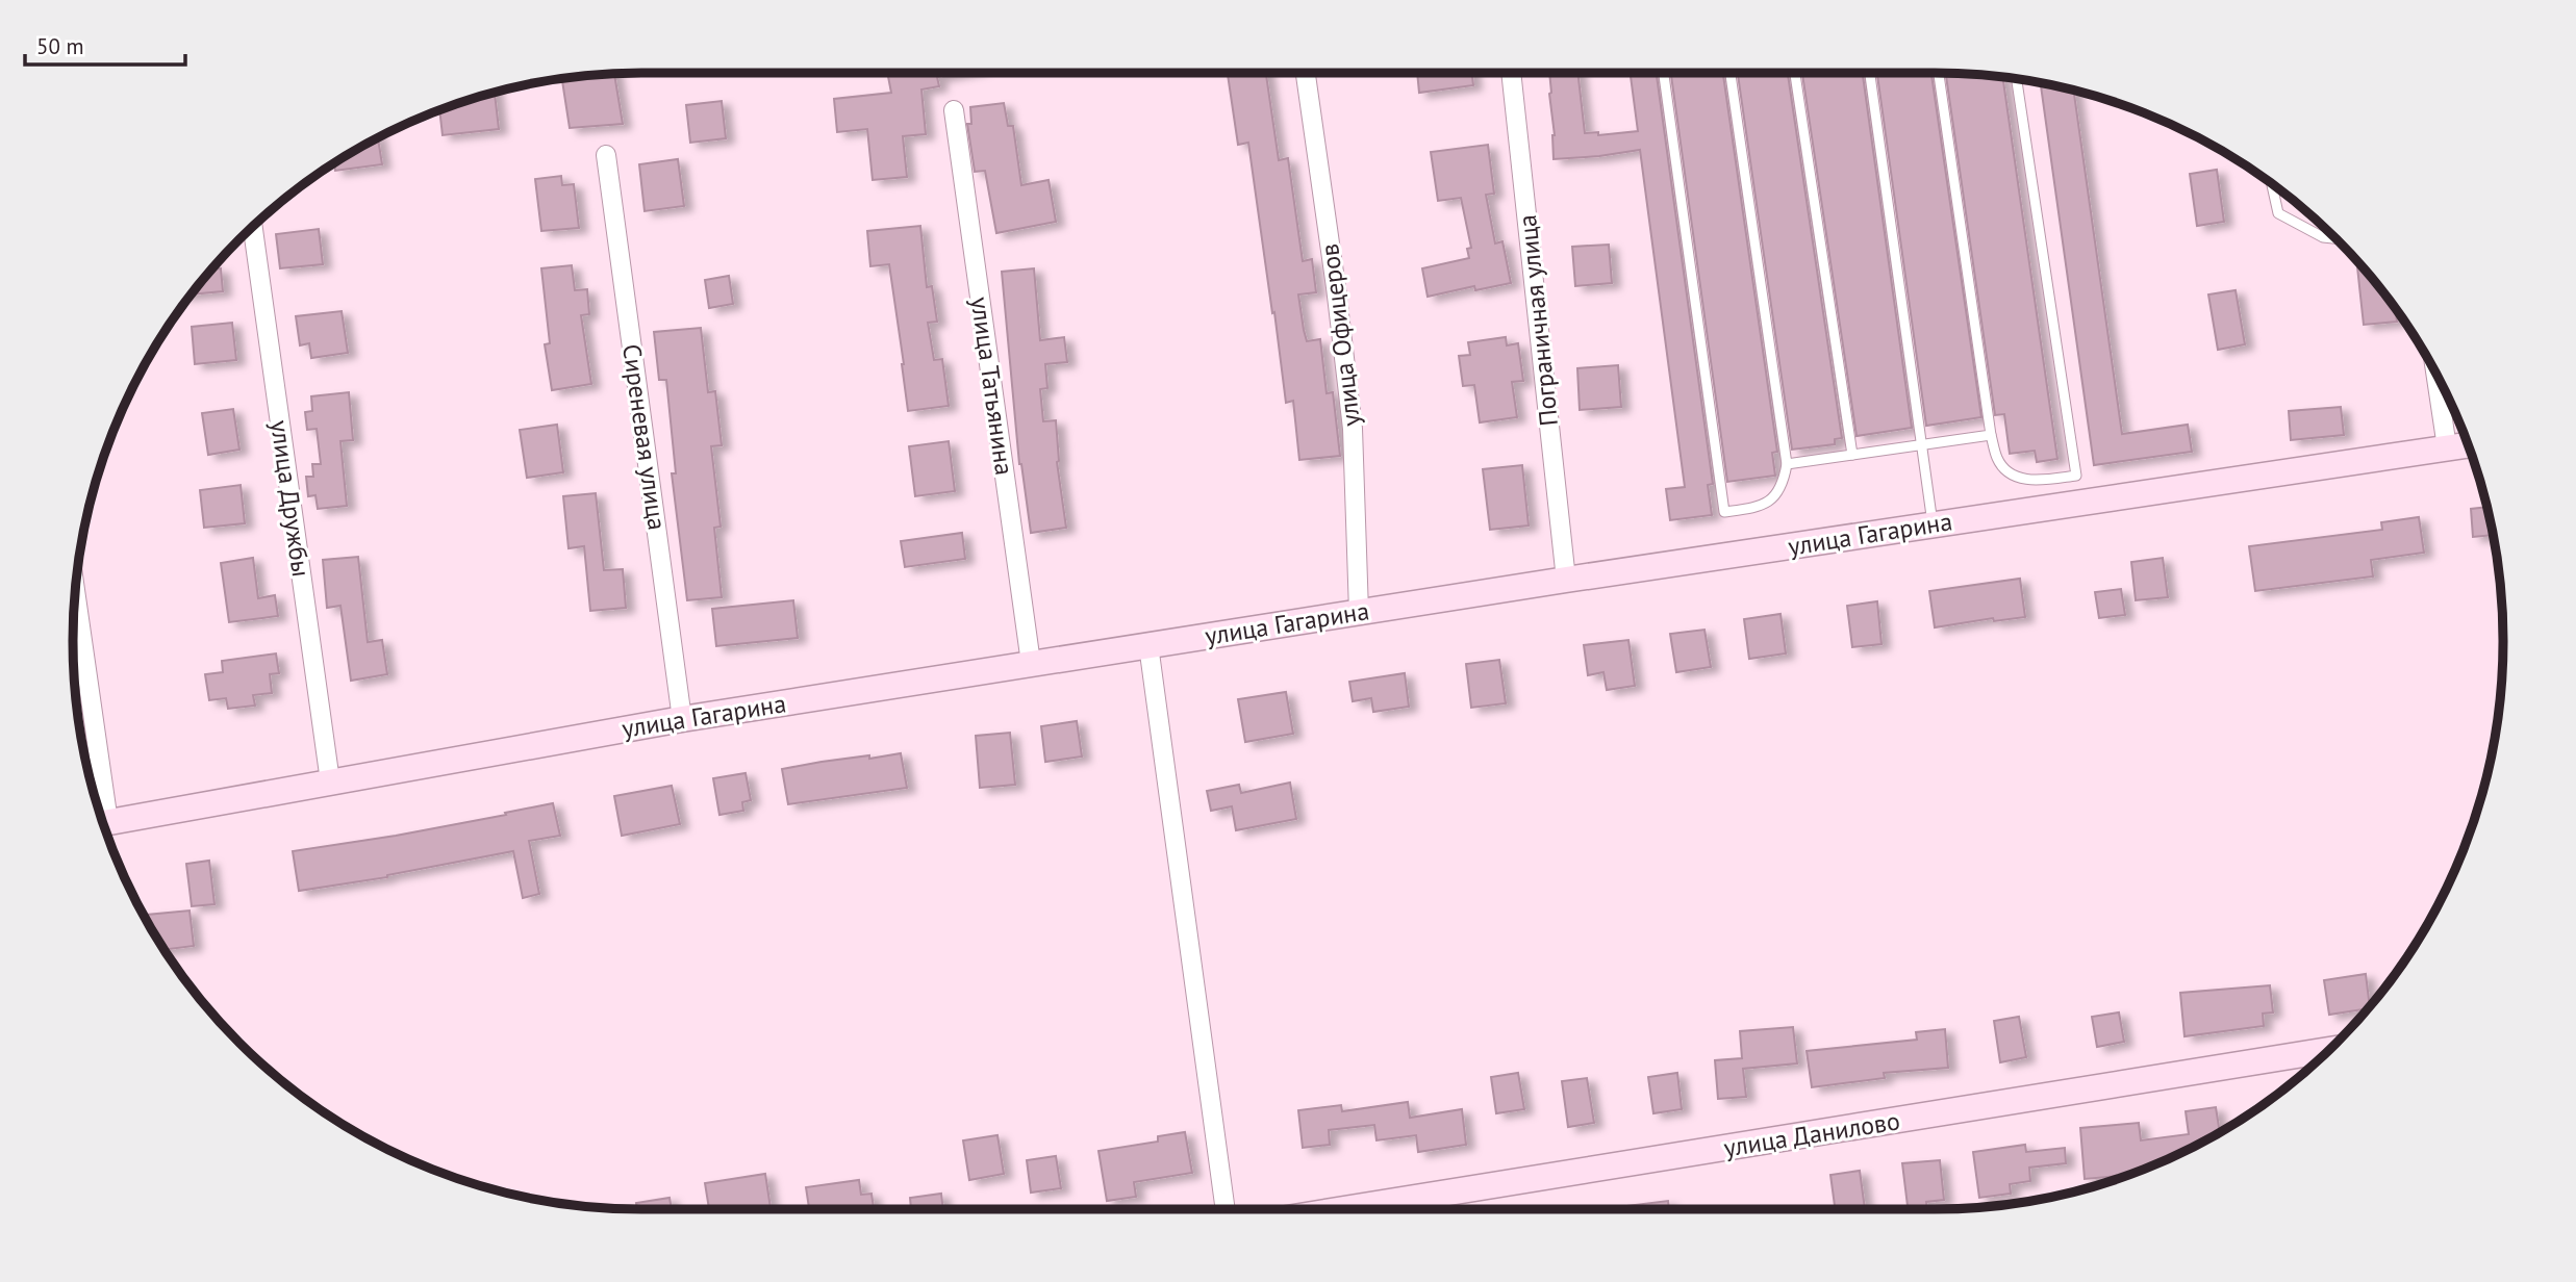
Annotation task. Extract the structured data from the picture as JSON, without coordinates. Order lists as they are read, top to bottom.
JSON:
{
  "streets": {
    "street": [
      "Пограничная улица",
      "улица Офицеров",
      "улица Татьянина",
      "Сиреневая улица",
      "улица Дружбы",
      "улица Гагарина",
      "улица Данилово"
    ]
  },
  "crossings": [
    ["Пограничная улица", "улица Гагарина"],
    ["улица Офицеров", "улица Гагарина"],
    ["улица Татьянина", "улица Гагарина"],
    ["Сиреневая улица", "улица Гагарина"],
    ["улица Дружбы", "улица Гагарина"]
  ],
  "scale_bar": "50 m"
}
